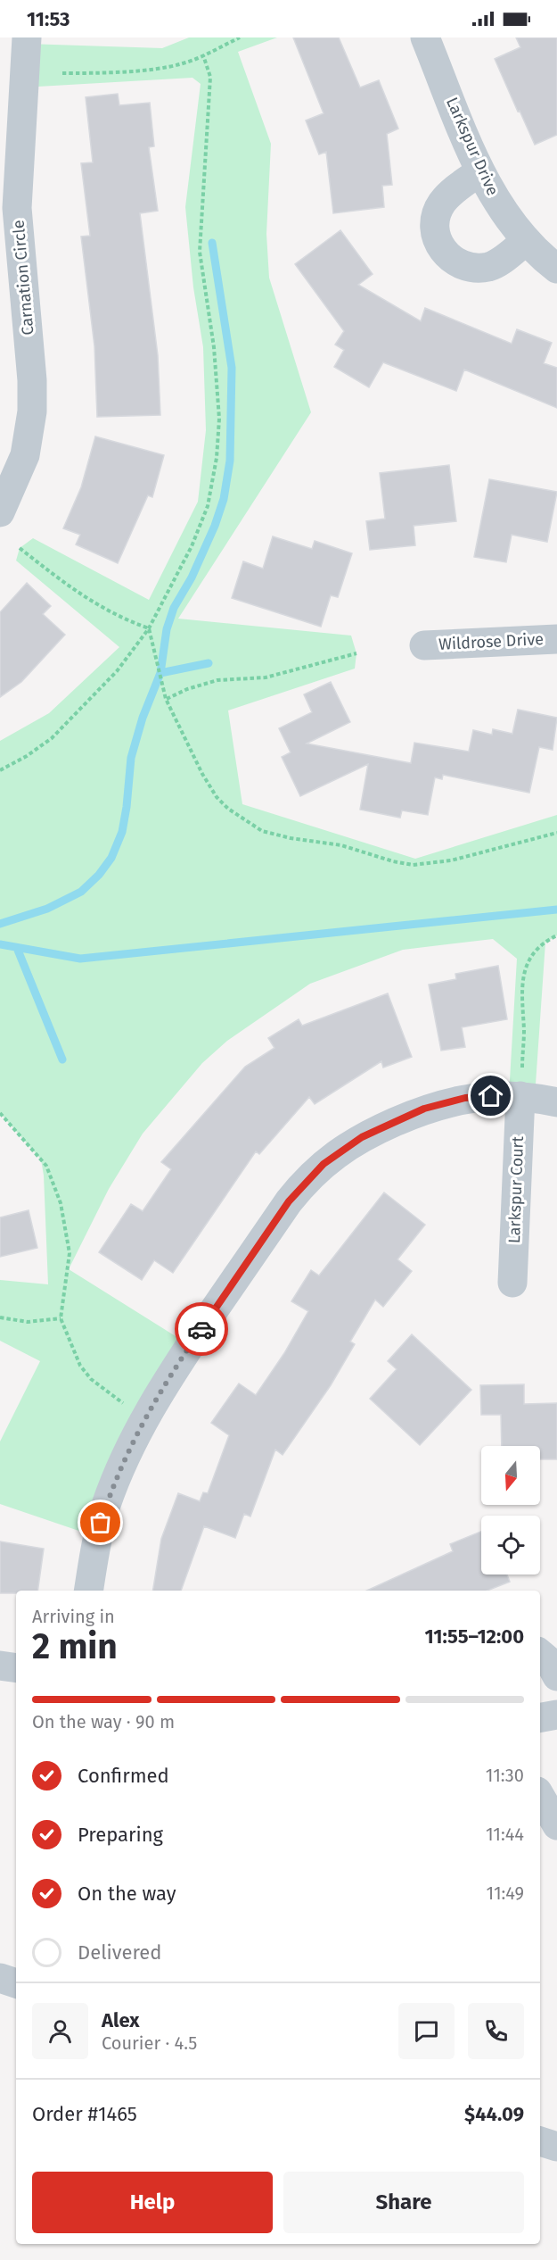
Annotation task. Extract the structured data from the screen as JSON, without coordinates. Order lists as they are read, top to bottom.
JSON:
{
  "streets": {
    "street": [
      "Larkspur Drive",
      "Carnation Circle",
      "Wildrose Drive",
      "Larkspur Court"
    ]
  },
  "north": "bottom",
  "page": {
    "status": "11:53",
    "heading": ["2 min", "Arriving in", "11:55–12:00"],
    "panel": [
      "Alex",
      "Courier · 4.5",
      "Order #1465",
      "$44.09"
    ],
    "bar": "On the way · 90 m",
    "list": [
      ["Confirmed", "11:30"],
      ["Preparing", "11:44"],
      ["On the way", "11:49"],
      "Delivered"
    ],
    "buttons": ["Help", "Share"]
  }
}
